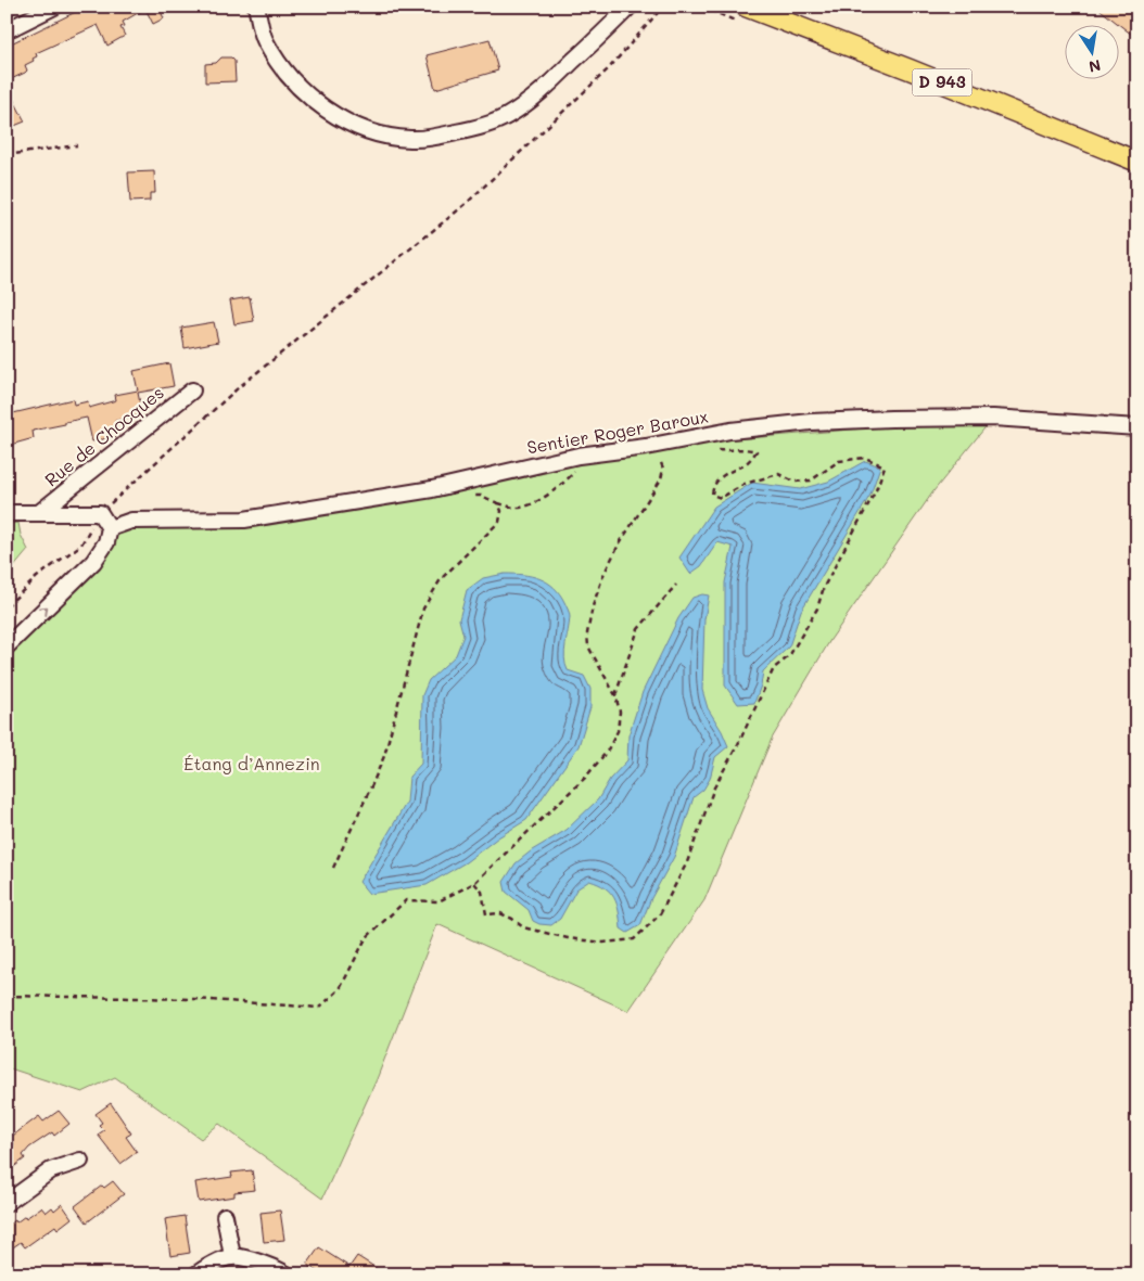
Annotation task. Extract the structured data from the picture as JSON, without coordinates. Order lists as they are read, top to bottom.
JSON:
{
  "streets": {
    "main road": ["D 943"],
    "street": ["Sentier Roger Baroux", "Rue de Chocques"]
  },
  "parks": ["Étang d’Annezin"],
  "north": "bottom"
}
